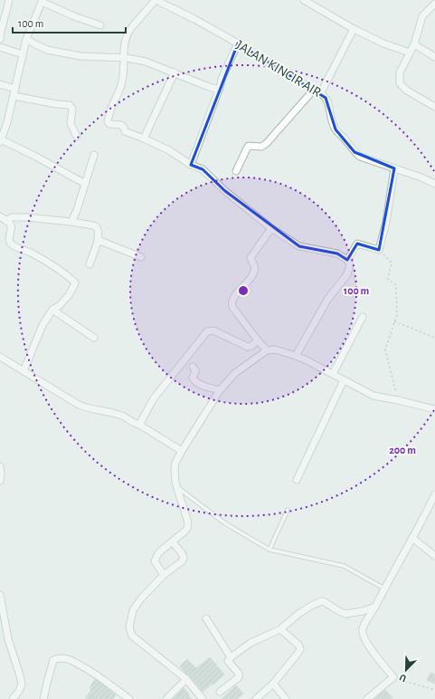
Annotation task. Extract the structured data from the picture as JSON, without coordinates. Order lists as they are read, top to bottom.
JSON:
{
  "streets": {
    "street": ["JALAN KINCIR AIR"]
  },
  "scale_bar": "100 m",
  "north": "bottom left",
  "rings": ["100 m", "200 m"]
}
